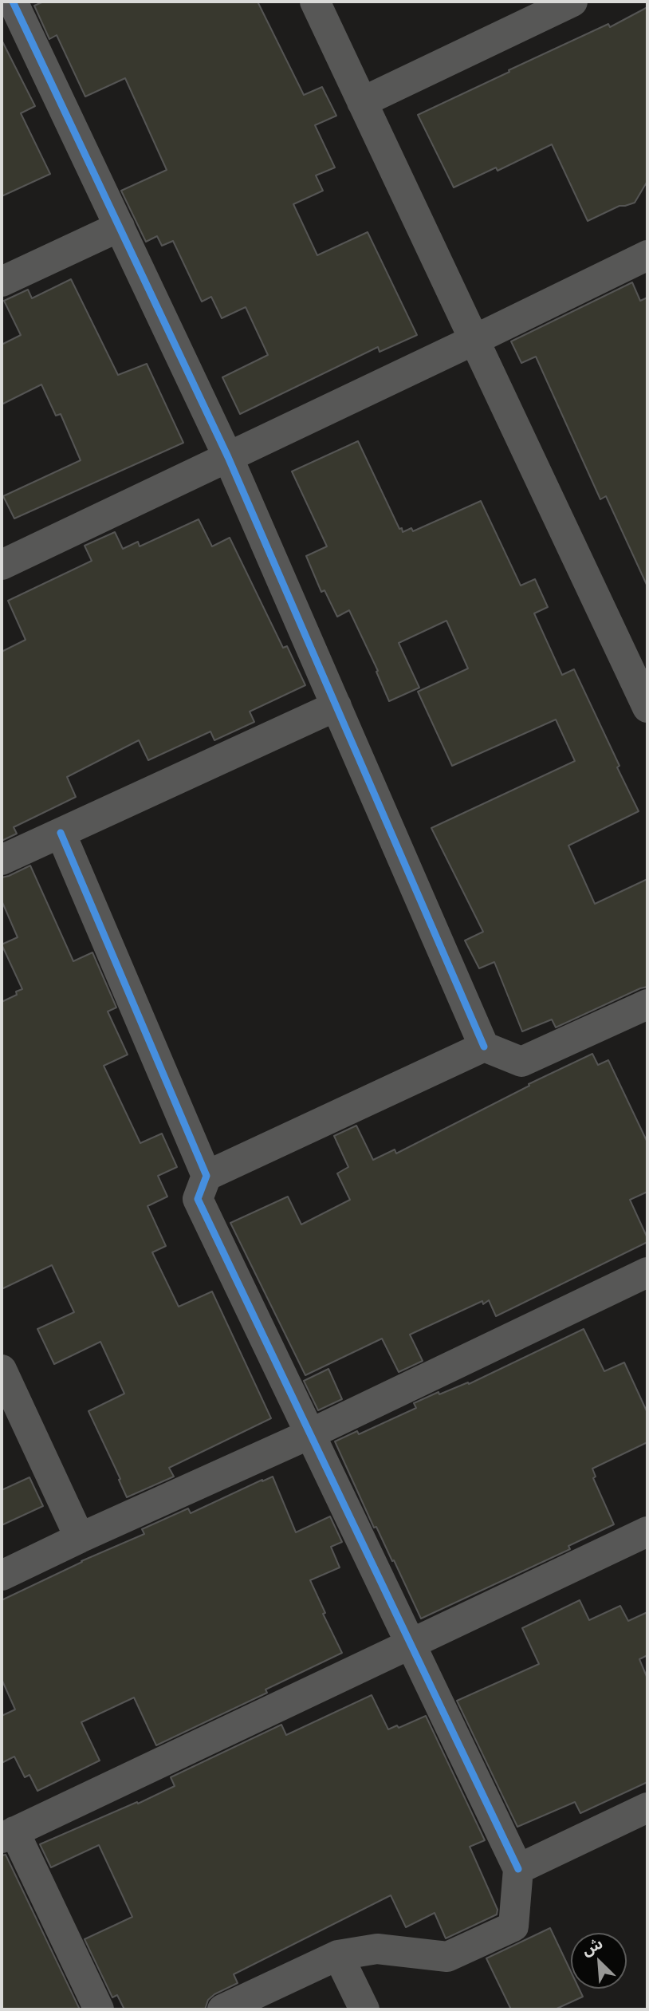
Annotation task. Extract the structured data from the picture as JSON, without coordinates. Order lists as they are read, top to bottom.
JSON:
{
  "north": "top left"
}
